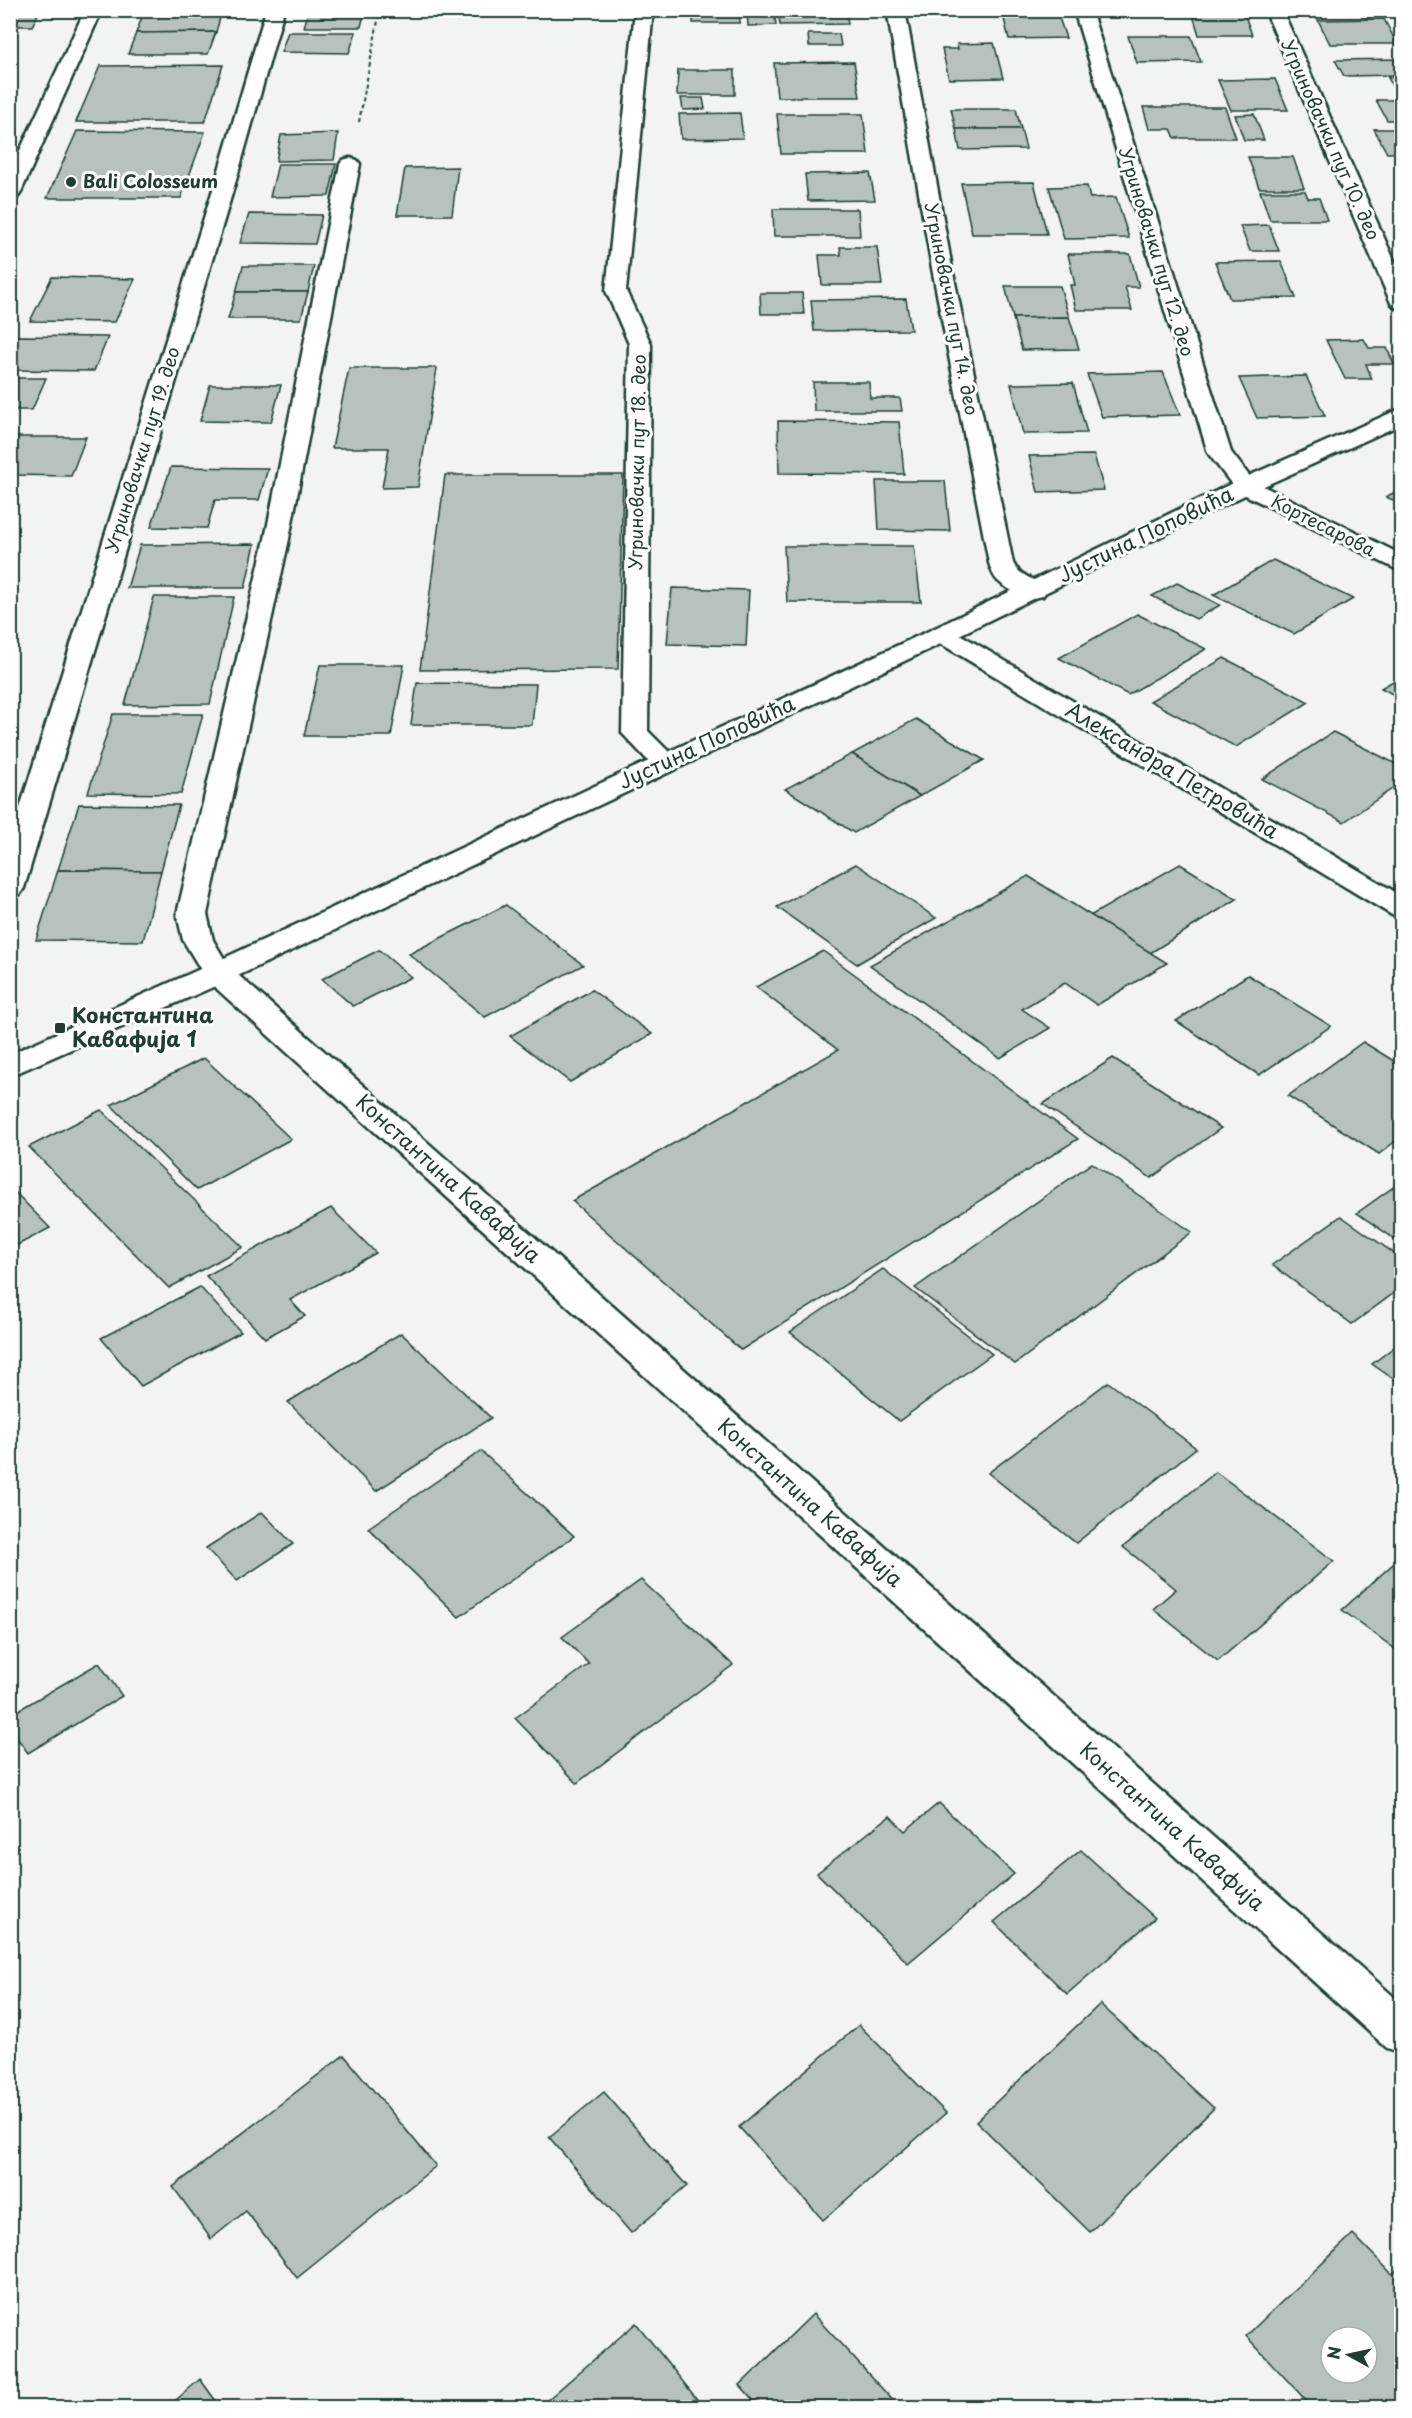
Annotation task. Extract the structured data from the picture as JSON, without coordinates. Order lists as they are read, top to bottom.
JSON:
{
  "streets": {
    "street": [
      "Угриновачки пут 10. део",
      "Угриновачки пут 12. део",
      "Угриновачки пут 14. део",
      "Угриновачки пут 19. део",
      "Угриновачки пут 18. део",
      "Кортесарова",
      "Јустина Поповића",
      "Александра Петровића",
      "Константина Кавафија"
    ]
  },
  "crossings": [
    ["Угриновачки пут 12. део", "Кортесарова"],
    ["Угриновачки пут 12. део", "Јустина Поповића"],
    ["Угриновачки пут 14. део", "Јустина Поповића"],
    ["Угриновачки пут 18. део", "Јустина Поповића"],
    ["Кортесарова", "Јустина Поповића"],
    ["Јустина Поповића", "Александра Петровића"],
    ["Јустина Поповића", "Константина Кавафија"]
  ],
  "places": {
    "other": ["Bali Colosseum"],
    "transit": ["Константина Кавафија 1"]
  },
  "north": "left"
}
